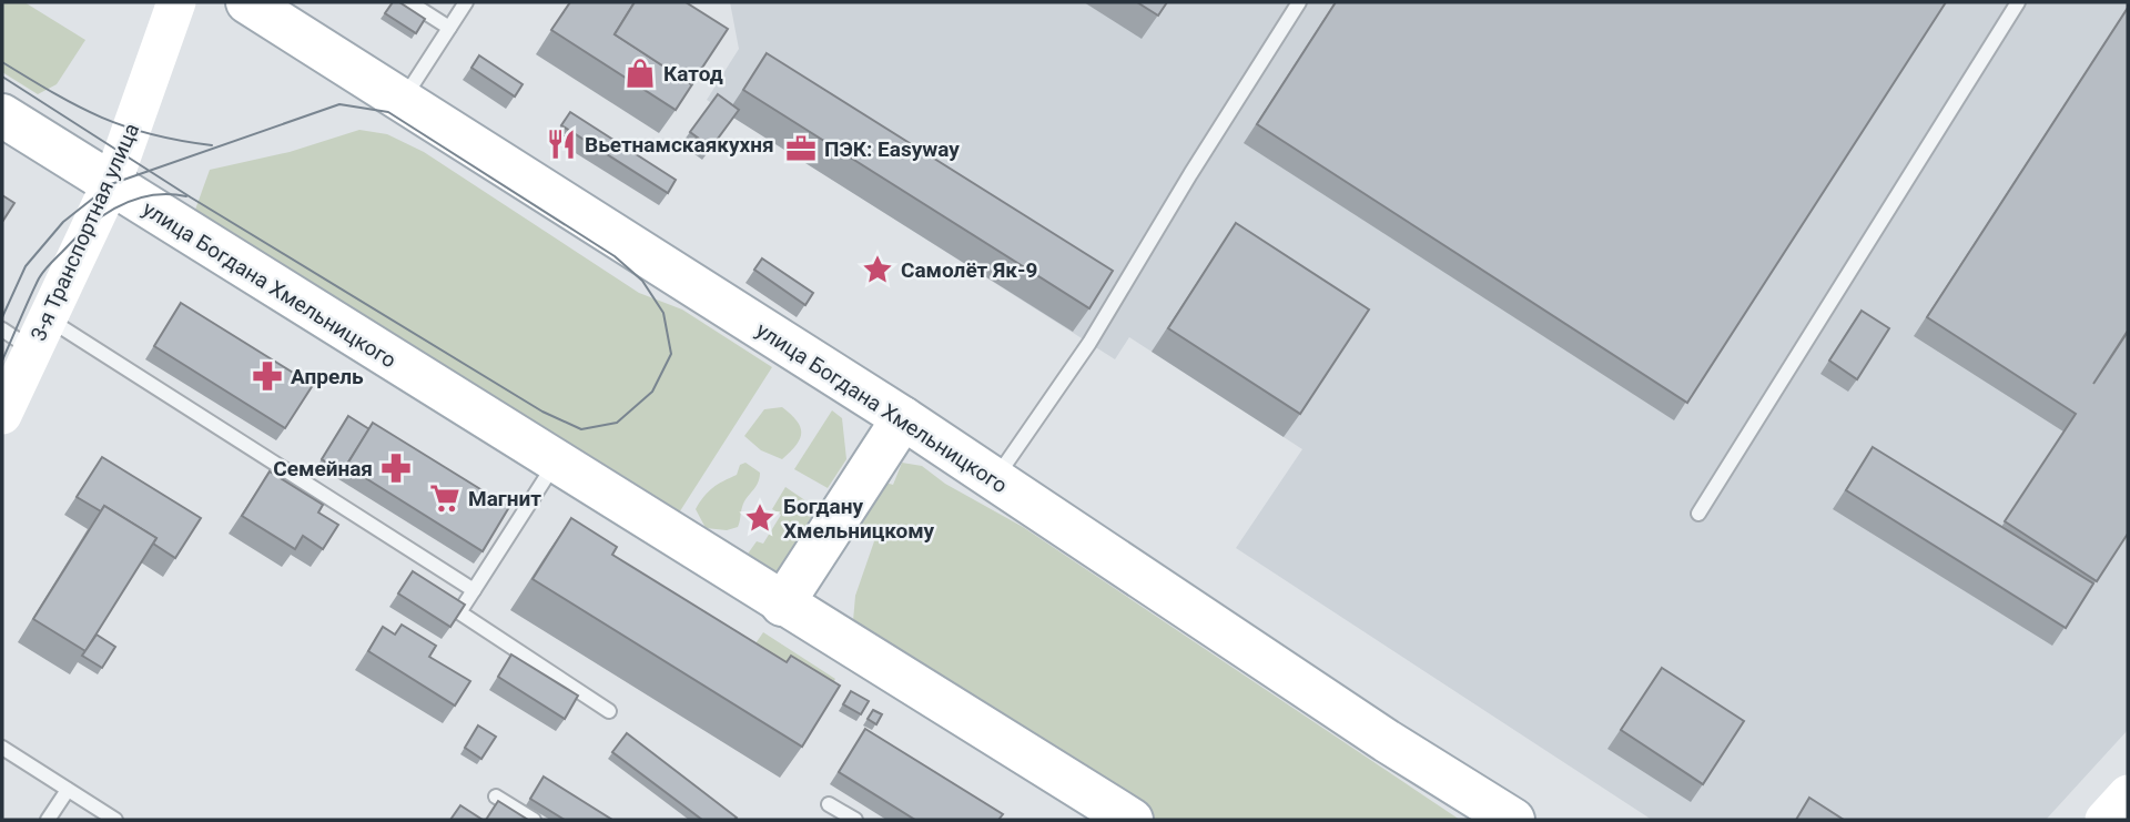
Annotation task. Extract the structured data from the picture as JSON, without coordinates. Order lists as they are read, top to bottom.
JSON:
{
  "streets": {
    "main road": ["3-я Транспортная улица", "улица Богдана Хмельницкого"]
  },
  "crossings": [
    ["3-я Транспортная улица", "улица Богдана Хмельницкого"]
  ],
  "places": {
    "shop": ["Катод"],
    "restaurant": ["Вьетнамскаякухня"],
    "office": ["ПЭК: Easyway"],
    "place": ["Самолёт Як-9", "Богдану Хмельницкому"],
    "pharmacy": ["Апрель", "Семейная"],
    "supermarket": ["Магнит"]
  }
}
